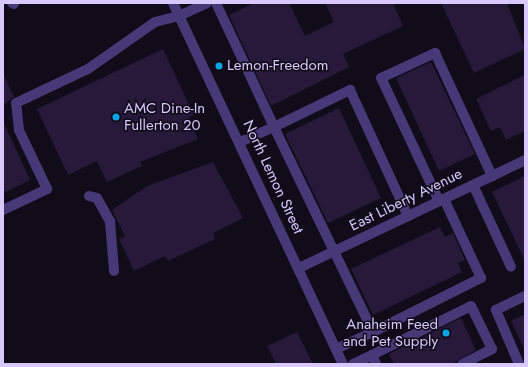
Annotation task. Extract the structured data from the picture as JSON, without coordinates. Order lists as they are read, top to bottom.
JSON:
{
  "streets": {
    "street": ["North Lemon Street", "East Liberty Avenue"]
  },
  "crossings": [
    ["North Lemon Street", "East Liberty Avenue"]
  ],
  "places": ["Lemon-Freedom", "AMC Dine-In Fullerton 20", "Anaheim Feed and Pet Supply"]
}
